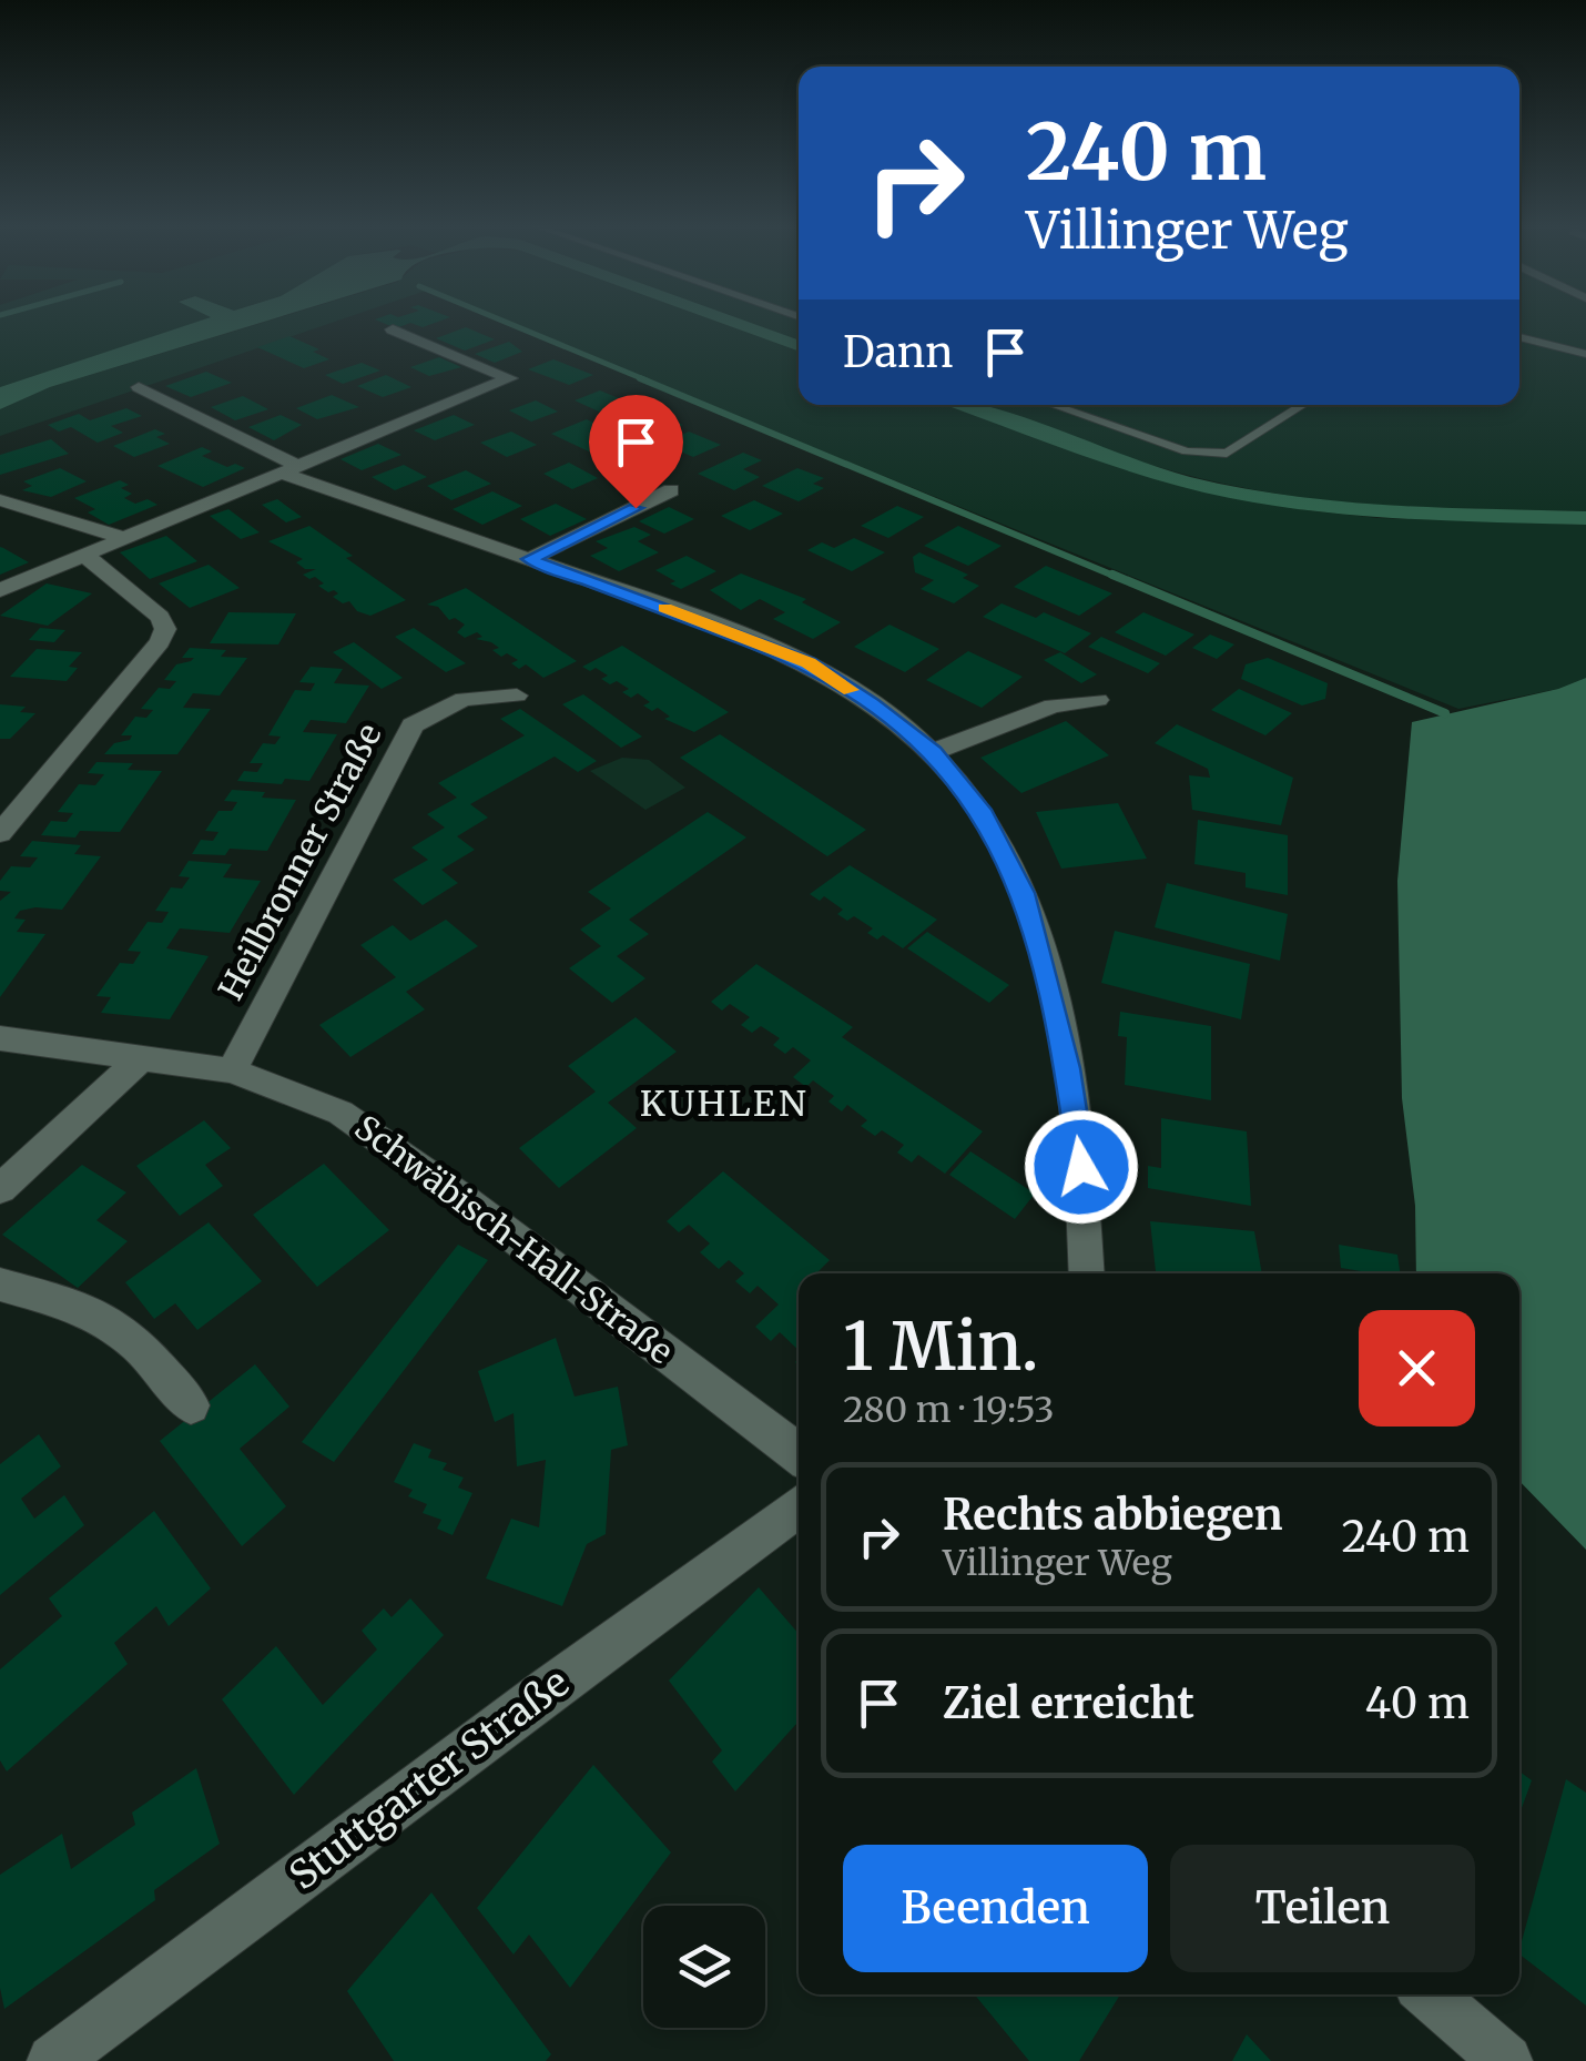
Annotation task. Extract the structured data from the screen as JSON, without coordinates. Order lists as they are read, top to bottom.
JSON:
{
  "streets": {
    "street": ["Heilbronner Straße", "Schwäbisch-Hall-Straße", "Stuttgarter Straße"]
  },
  "crossings": [
    ["Heilbronner Straße", "Schwäbisch-Hall-Straße"]
  ],
  "districts": ["KUHLEN"],
  "page": {
    "turn": ["240 m", "Villinger Weg"],
    "then": "Dann",
    "heading": ["1 Min.", "280 m · 19:53"],
    "list": [
      {
        "name": "Rechts abbiegen",
        "note": "Villinger Weg",
        "value": "240 m"
      },
      {
        "name": "Ziel erreicht",
        "value": "40 m"
      }
    ],
    "buttons": ["Beenden", "Teilen"]
  }
}
